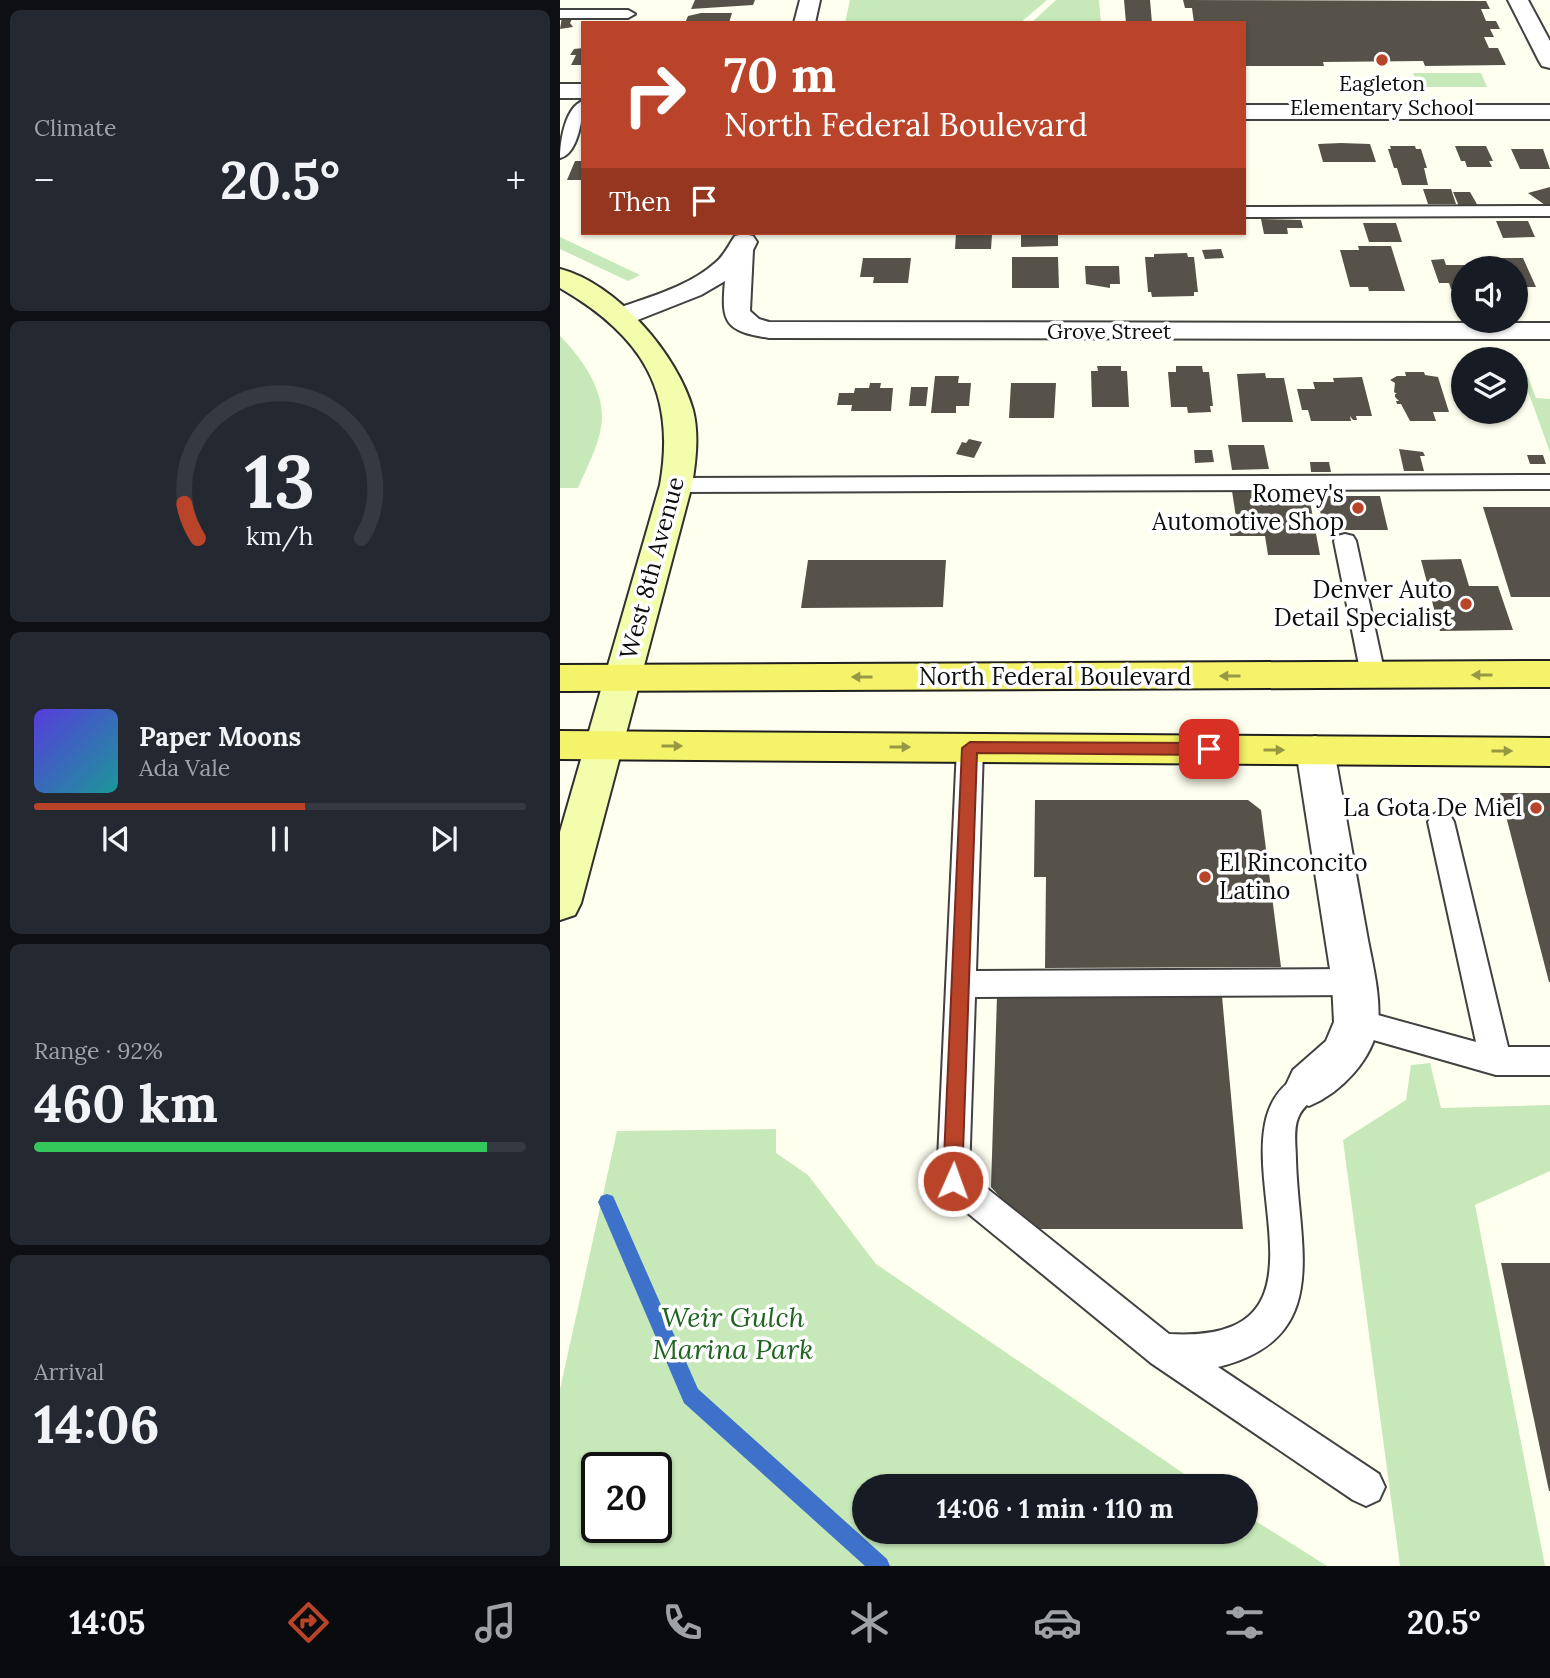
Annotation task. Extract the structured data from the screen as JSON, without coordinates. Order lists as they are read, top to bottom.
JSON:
{
  "streets": {
    "main road": ["West 8th Avenue", "North Federal Boulevard"],
    "street": ["Grove Street"]
  },
  "crossings": [
    ["West 8th Avenue", "North Federal Boulevard"]
  ],
  "parks": ["Weir Gulch Marina Park"],
  "places": [
    "Eagleton Elementary School",
    "Romey's Automotive Shop",
    "Denver Auto Detail Specialist",
    "La Gota De Miel",
    "El Rinconcito Latino"
  ],
  "page": {
    "tile": [
      "Climate",
      ["Range · 92%", "460 km"],
      ["Arrival", "14:06"]
    ],
    "turn": ["70 m", "North Federal Boulevard"],
    "heat": ["−", "20.5°", "+"],
    "then": "Then",
    "song": ["Paper Moons", "Ada Vale"],
    "limit": "20",
    "trip": "14:06 · 1 min · 110 m",
    "tabs": ["14:05", "20.5°"],
    "gauge": ["13", "km/h"]
  }
}
